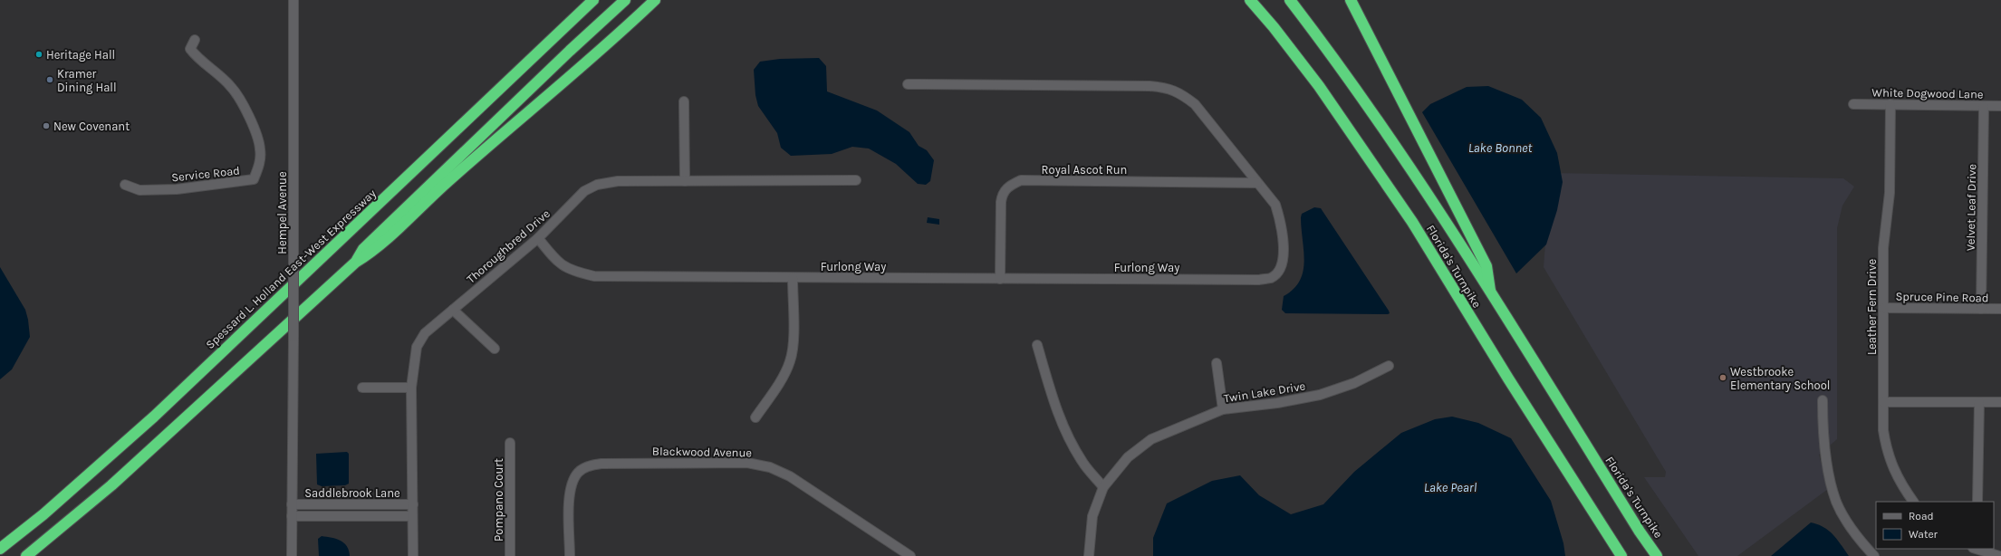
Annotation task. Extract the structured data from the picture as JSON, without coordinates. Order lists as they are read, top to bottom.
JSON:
{
  "streets": {
    "highway": ["Florida's Turnpike", "Spessard L. Holland East-West Expressway"],
    "street": [
      "White Dogwood Lane",
      "Royal Ascot Run",
      "Service Road",
      "Velvet Leaf Drive",
      "Hempel Avenue",
      "Thoroughbred Drive",
      "Furlong Way",
      "Spruce Pine Road",
      "Leather Fern Drive",
      "Twin Lake Drive",
      "Blackwood Avenue",
      "Saddlebrook Lane",
      "Pompano Court"
    ]
  },
  "crossings": [
    ["White Dogwood Lane", "Velvet Leaf Drive"],
    ["White Dogwood Lane", "Leather Fern Drive"],
    ["Royal Ascot Run", "Furlong Way"],
    ["Velvet Leaf Drive", "Spruce Pine Road"],
    ["Hempel Avenue", "Saddlebrook Lane"],
    ["Thoroughbred Drive", "Furlong Way"],
    ["Thoroughbred Drive", "Saddlebrook Lane"],
    ["Spruce Pine Road", "Leather Fern Drive"]
  ],
  "water": ["Lake Bonnet", "Lake Pearl"],
  "places": [
    "Heritage Hall",
    "Kramer Dining Hall",
    "New Covenant",
    "Westbrooke Elementary School"
  ],
  "legend": ["Road", "Water"]
}
